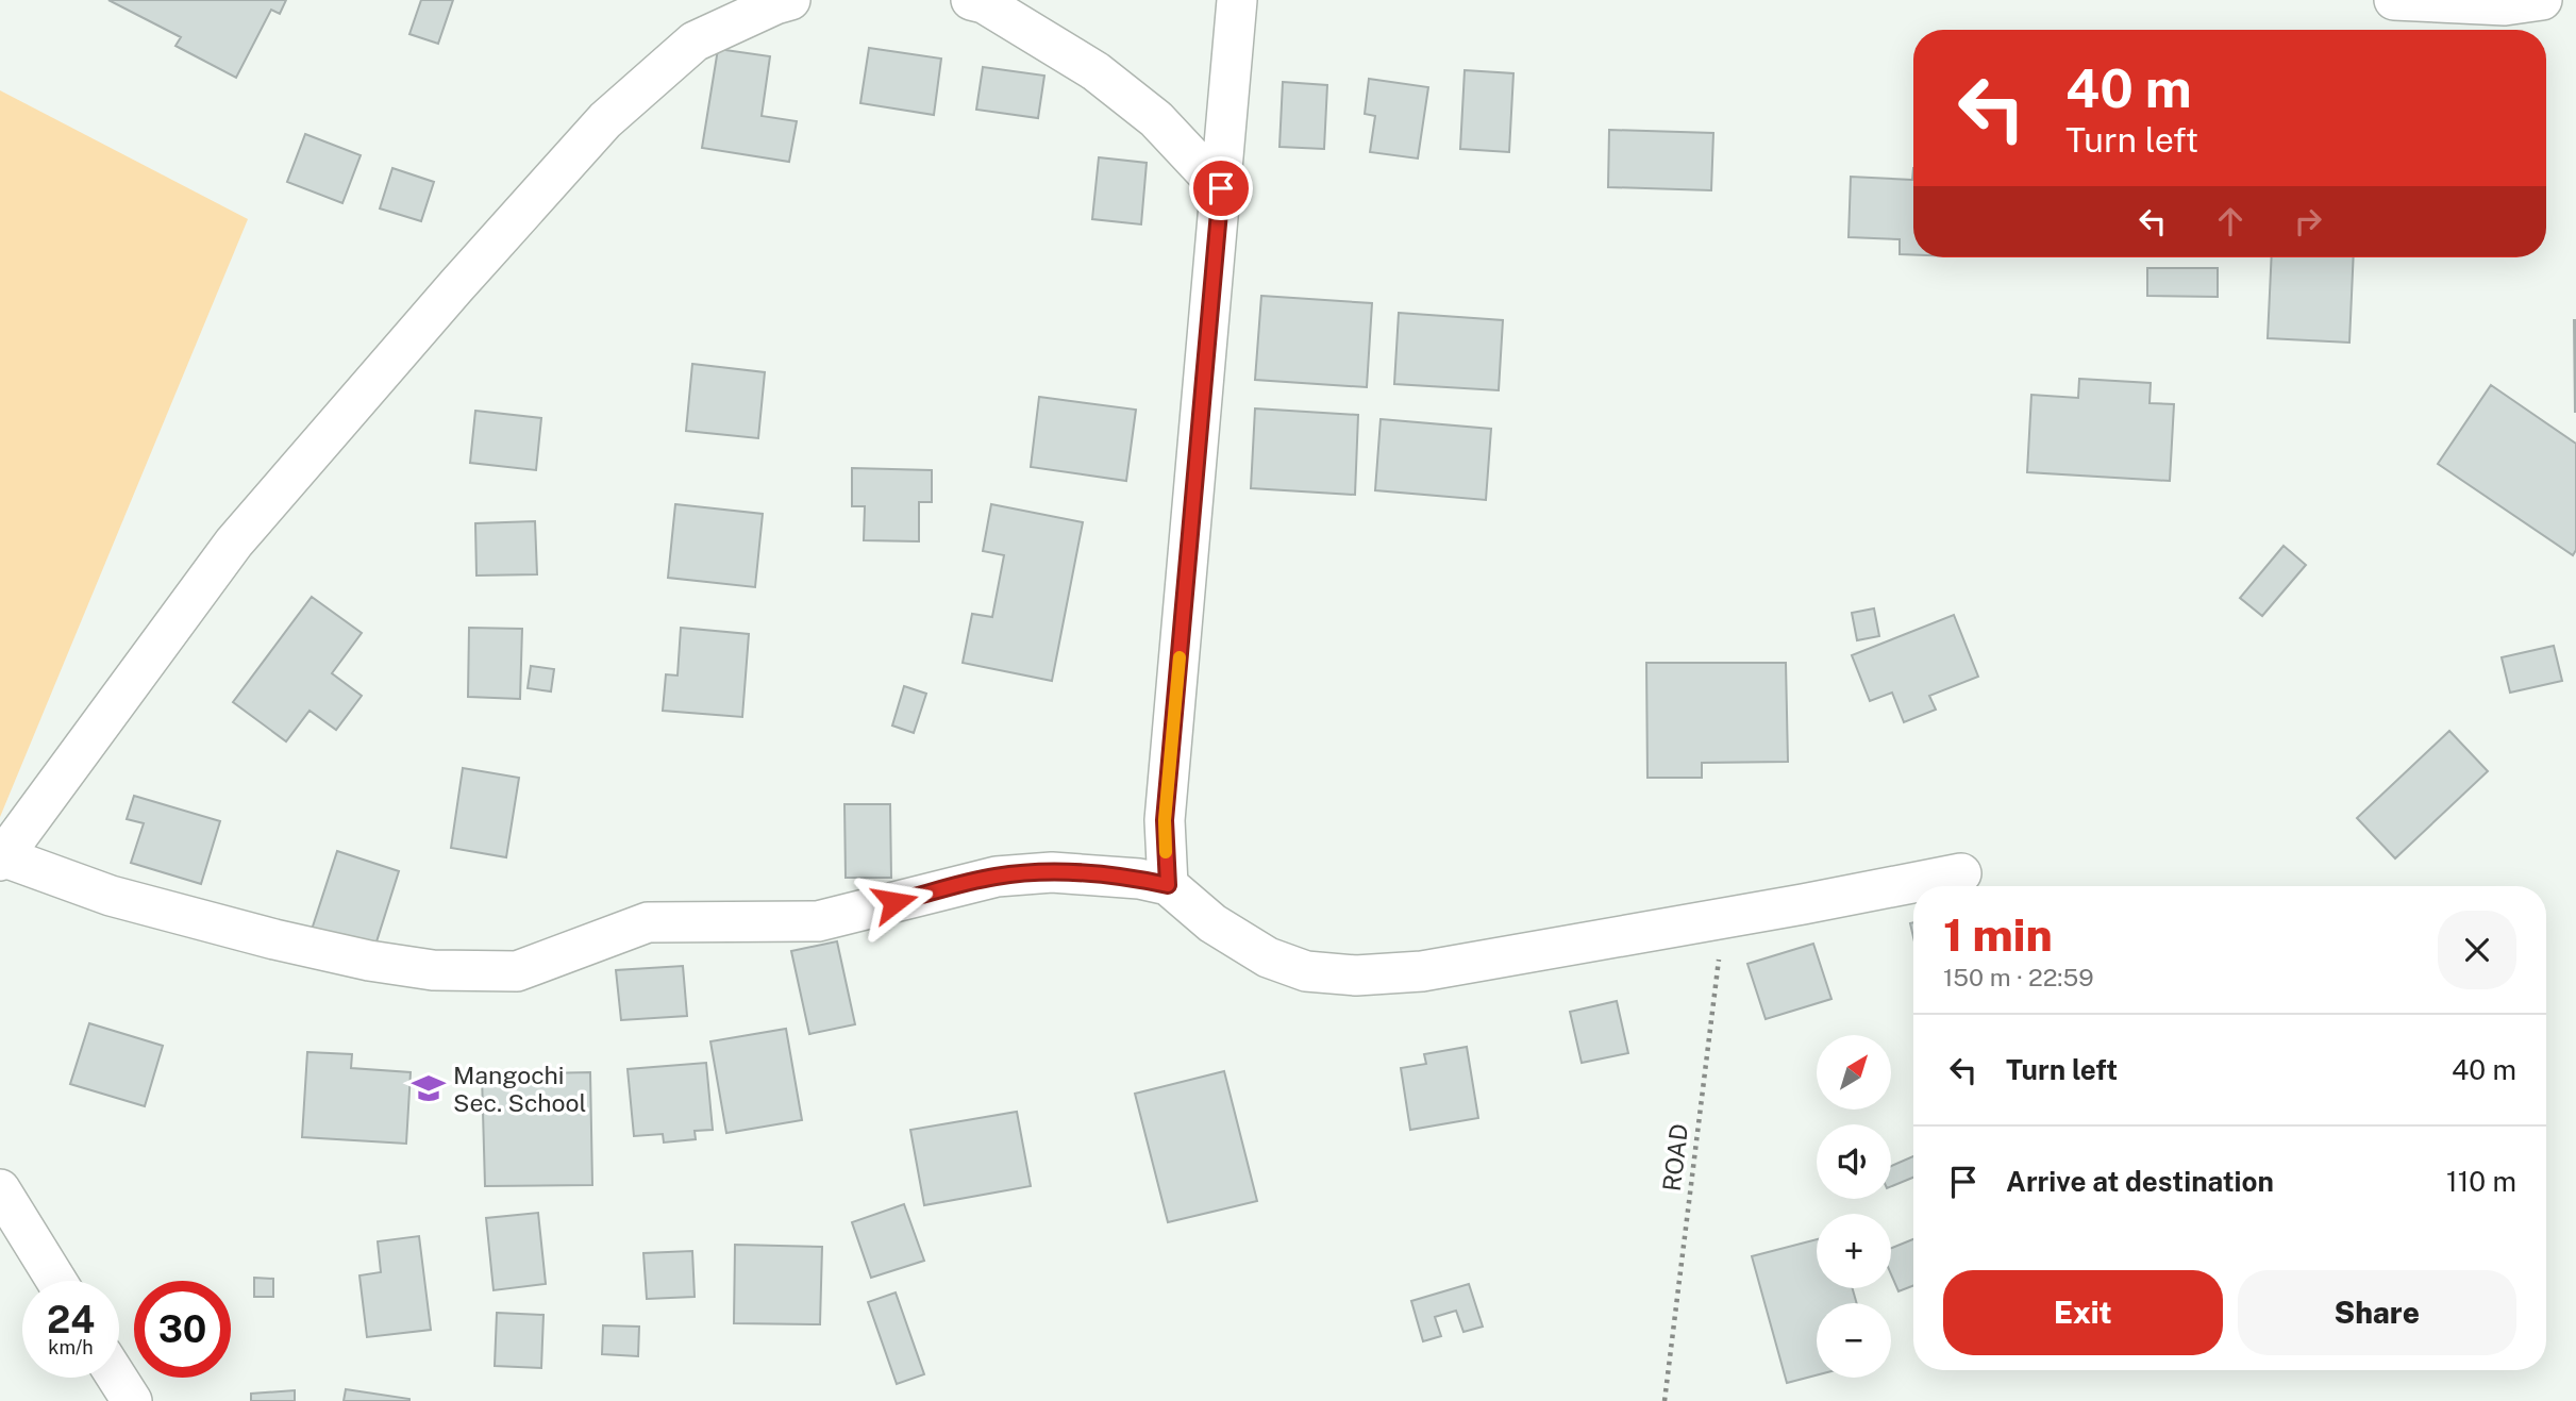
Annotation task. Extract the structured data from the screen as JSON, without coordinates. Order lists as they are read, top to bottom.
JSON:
{
  "streets": {
    "path": ["ROAD"]
  },
  "places": {
    "school or university": ["Mangochi Sec. School"]
  },
  "north": "top right",
  "page": {
    "turn": ["40 m", "Turn left"],
    "heading": ["1 min", "150 m · 22:59"],
    "list": [
      {
        "name": "Turn left",
        "value": "40 m"
      },
      {
        "name": "Arrive at destination",
        "value": "110 m"
      }
    ],
    "map_buttons": ["+", "−"],
    "buttons": ["Exit", "Share"],
    "speed": "24 km/h",
    "limit": "30"
  }
}
